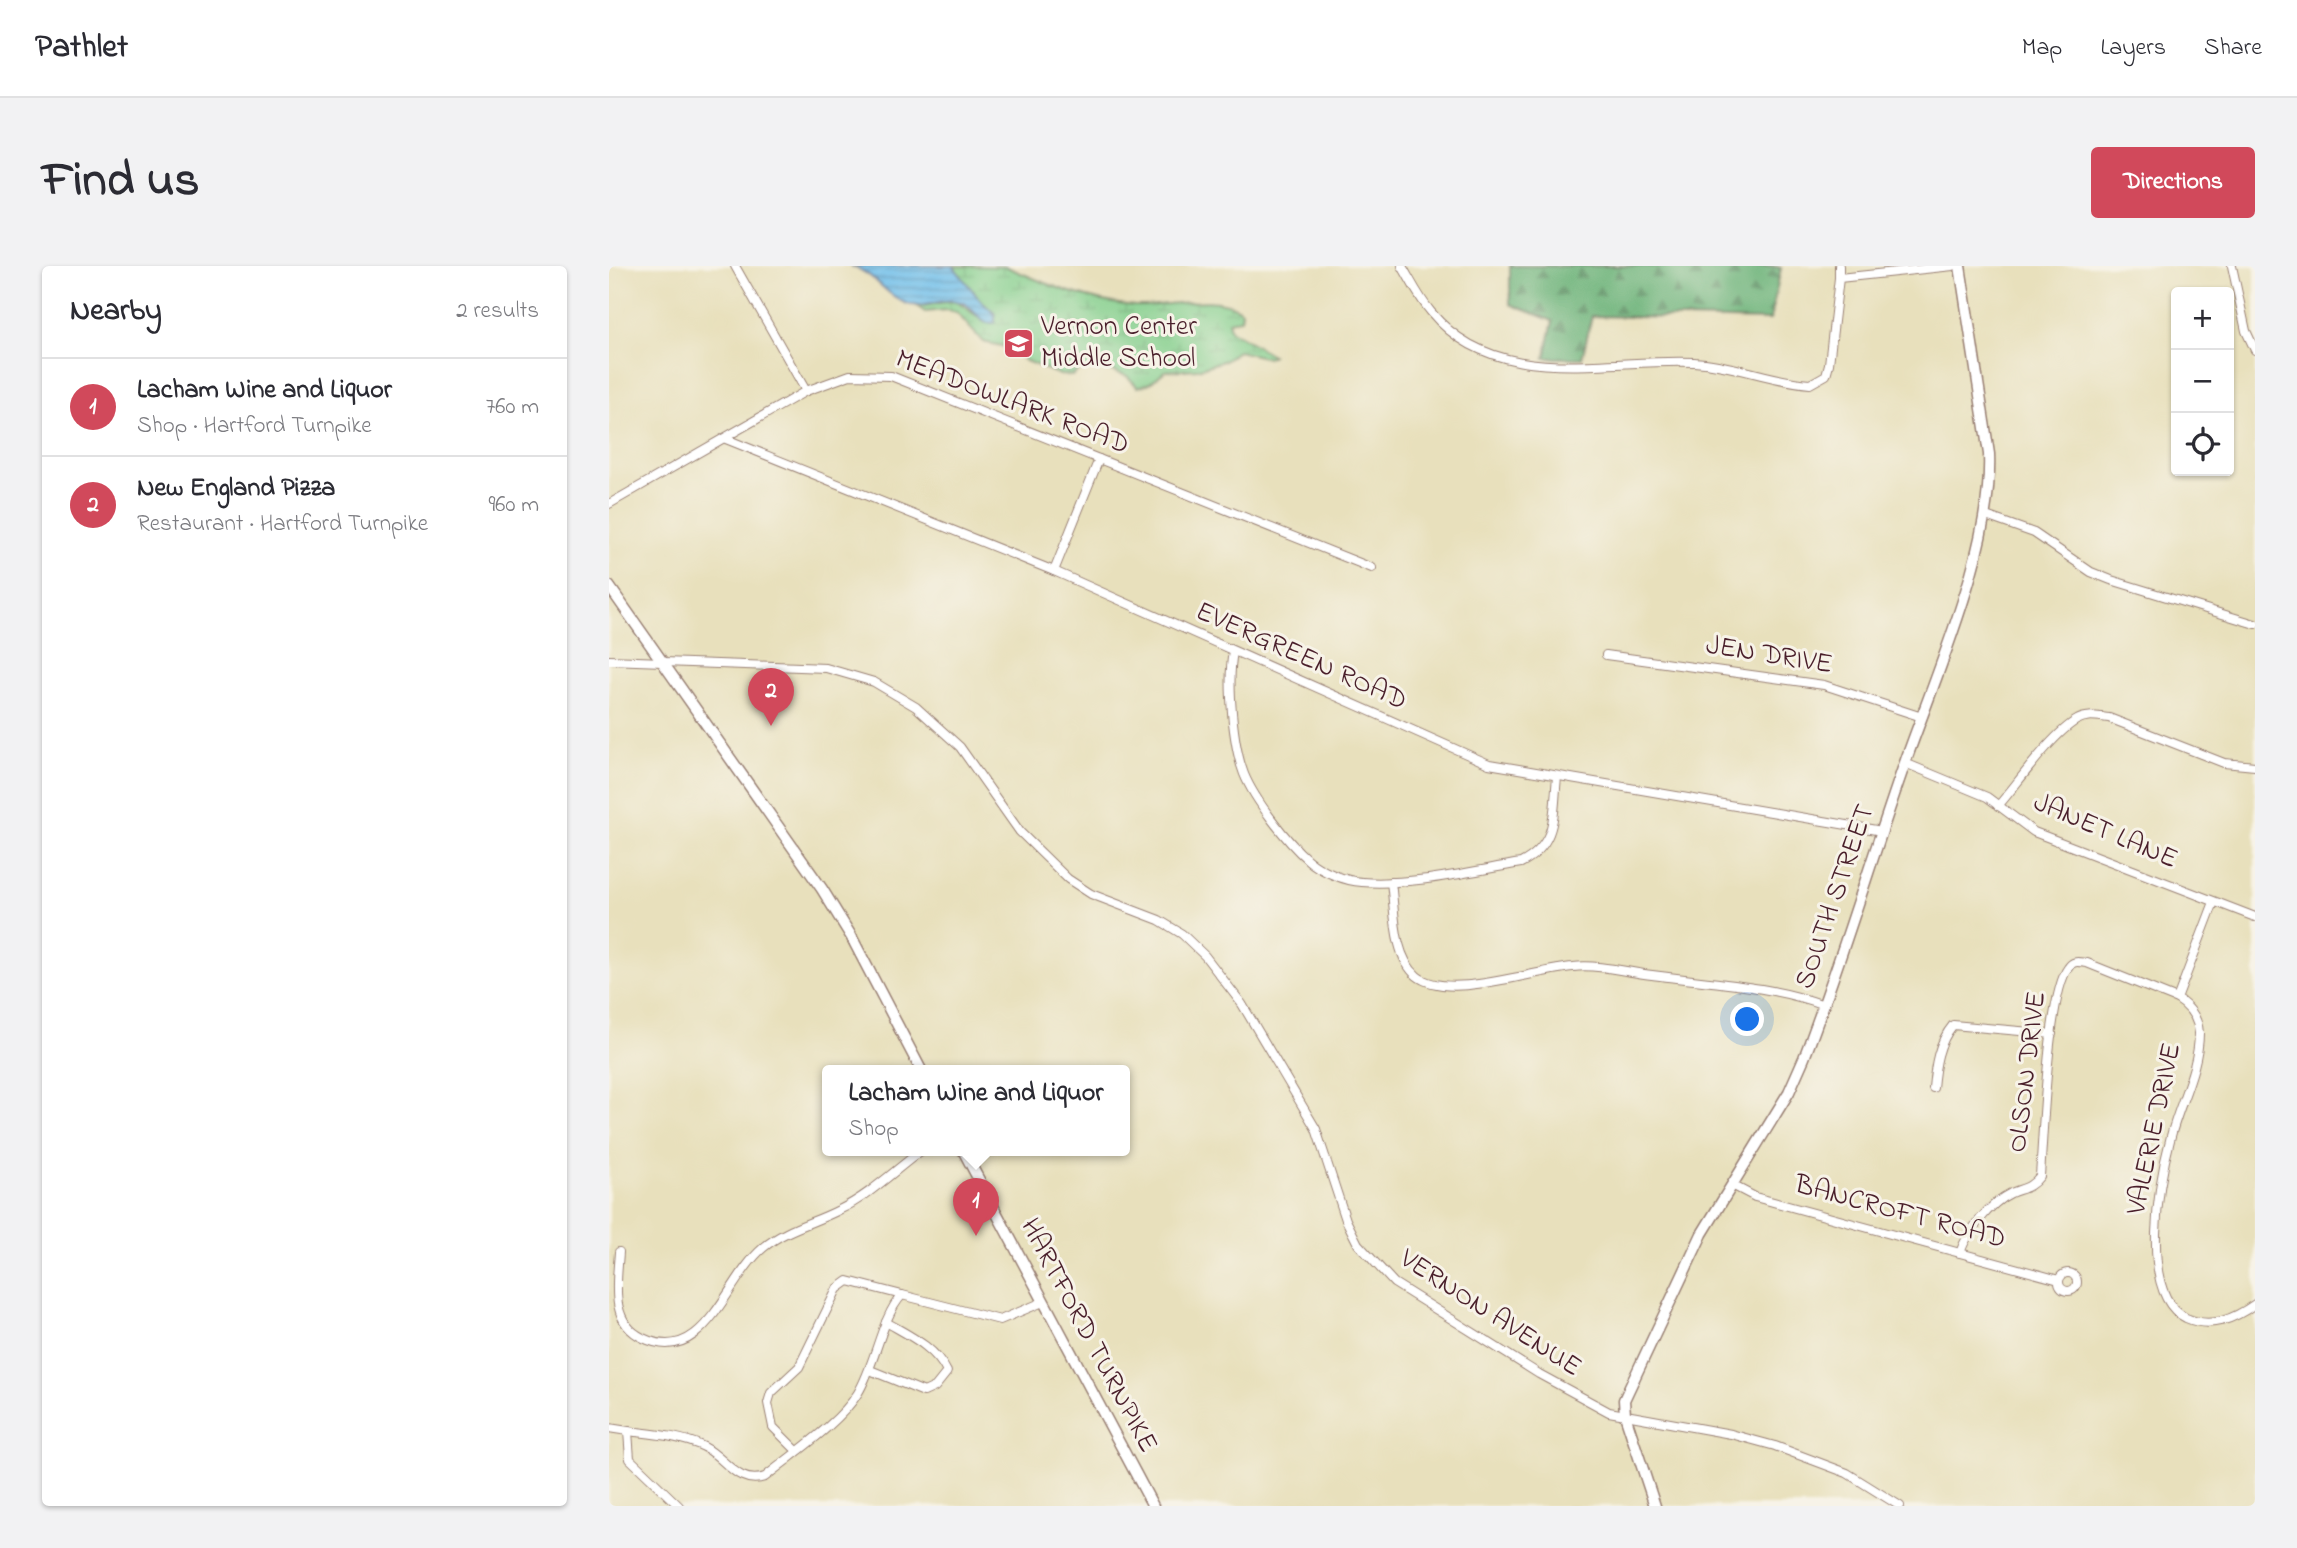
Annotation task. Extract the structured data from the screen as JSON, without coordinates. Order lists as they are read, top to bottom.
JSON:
{
  "streets": {
    "street": [
      "MEADOWLARK ROAD",
      "JEN DRIVE",
      "EVERGREEN ROAD",
      "JANET LANE",
      "SOUTH STREET",
      "OLSON DRIVE",
      "VALERIE DRIVE",
      "BANCROFT ROAD",
      "VERNON AVENUE",
      "HARTFORD TURNPIKE"
    ]
  },
  "crossings": [
    ["MEADOWLARK ROAD", "EVERGREEN ROAD"],
    ["JEN DRIVE", "SOUTH STREET"],
    ["EVERGREEN ROAD", "SOUTH STREET"],
    ["JANET LANE", "SOUTH STREET"],
    ["SOUTH STREET", "BANCROFT ROAD"],
    ["SOUTH STREET", "VERNON AVENUE"],
    ["OLSON DRIVE", "VALERIE DRIVE"],
    ["OLSON DRIVE", "BANCROFT ROAD"]
  ],
  "places": {
    "school or university": ["Vernon Center Middle School"]
  },
  "page": {
    "header": "Pathlet",
    "nav": ["Map", "Layers", "Share"],
    "title": "Find us",
    "buttons": "Directions",
    "heading": ["Nearby", "2 results"],
    "map_buttons": ["+", "−"],
    "list": [
      {
        "mark": "1",
        "name": "Lacham Wine and Liquor",
        "note": "Shop · Hartford Turnpike",
        "value": "760 m"
      },
      {
        "mark": "2",
        "name": "New England Pizza",
        "note": "Restaurant · Hartford Turnpike",
        "value": "960 m"
      }
    ],
    "pins": ["2", "1"],
    "popup": ["Lacham Wine and Liquor", "Shop"]
  }
}
